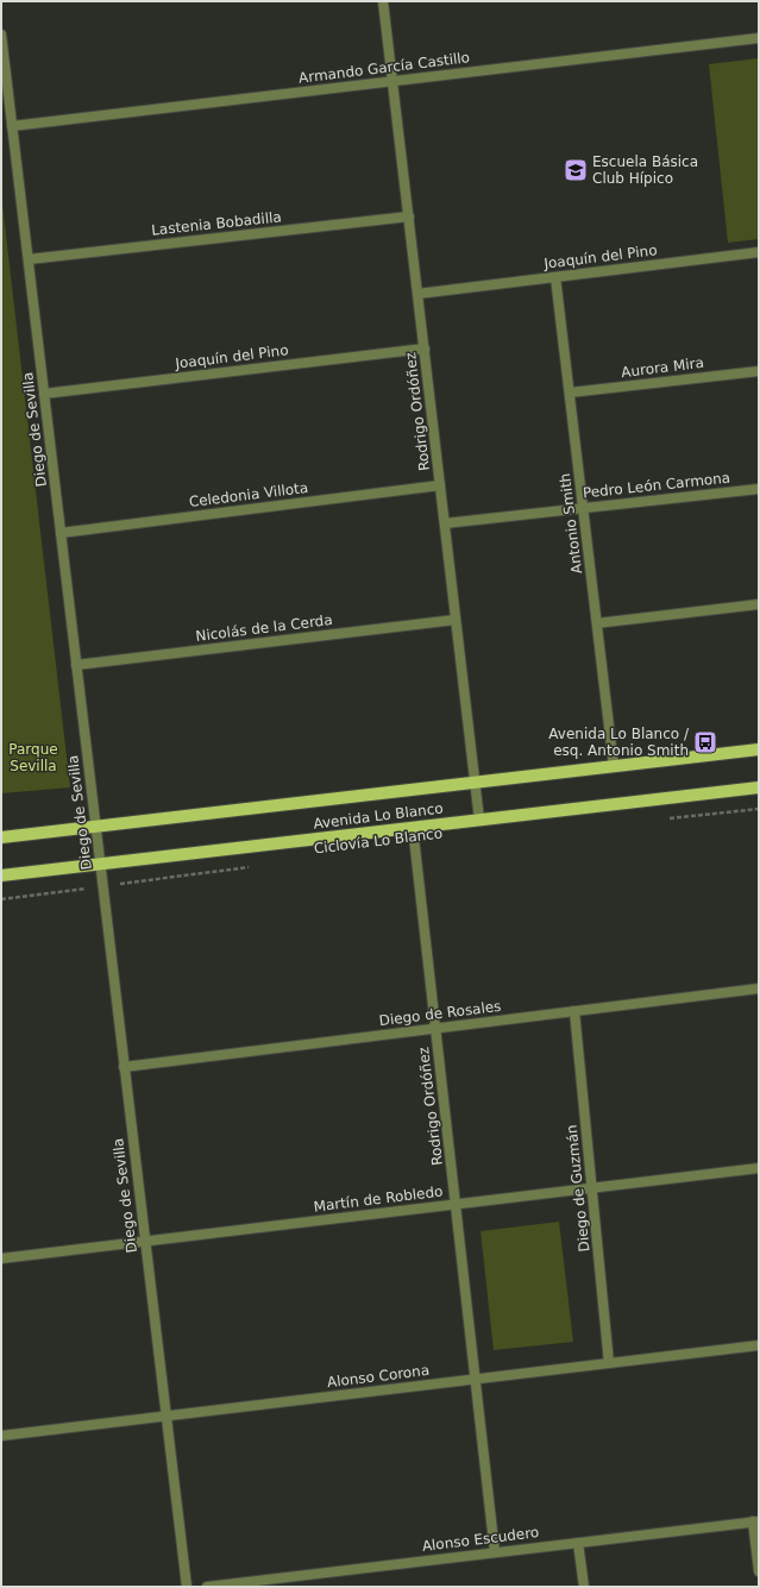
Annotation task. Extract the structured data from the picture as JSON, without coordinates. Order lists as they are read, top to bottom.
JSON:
{
  "streets": {
    "main road": ["Avenida Lo Blanco"],
    "street": [
      "Armando García Castillo",
      "Lastenia Bobadilla",
      "Joaquín del Pino",
      "Aurora Mira",
      "Rodrigo Ordóñez",
      "Diego de Sevilla",
      "Pedro León Carmona",
      "Celedonia Villota",
      "Antonio Smith",
      "Nicolás de la Cerda",
      "Diego de Rosales",
      "Diego de Guzmán",
      "Martín de Robledo",
      "Alonso Corona",
      "Alonso Escudero"
    ]
  },
  "crossings": [
    ["Armando García Castillo", "Rodrigo Ordóñez"],
    ["Armando García Castillo", "Diego de Sevilla"],
    ["Lastenia Bobadilla", "Rodrigo Ordóñez"],
    ["Lastenia Bobadilla", "Diego de Sevilla"],
    ["Joaquín del Pino", "Rodrigo Ordóñez"],
    ["Joaquín del Pino", "Diego de Sevilla"],
    ["Joaquín del Pino", "Antonio Smith"],
    ["Aurora Mira", "Antonio Smith"],
    ["Rodrigo Ordóñez", "Pedro León Carmona"],
    ["Rodrigo Ordóñez", "Celedonia Villota"],
    ["Rodrigo Ordóñez", "Nicolás de la Cerda"],
    ["Rodrigo Ordóñez", "Avenida Lo Blanco"],
    ["Rodrigo Ordóñez", "Diego de Rosales"],
    ["Rodrigo Ordóñez", "Martín de Robledo"],
    ["Rodrigo Ordóñez", "Alonso Corona"],
    ["Rodrigo Ordóñez", "Alonso Escudero"],
    ["Diego de Sevilla", "Celedonia Villota"],
    ["Diego de Sevilla", "Nicolás de la Cerda"],
    ["Diego de Sevilla", "Avenida Lo Blanco"],
    ["Diego de Sevilla", "Diego de Rosales"],
    ["Diego de Sevilla", "Martín de Robledo"],
    ["Diego de Sevilla", "Alonso Corona"],
    ["Pedro León Carmona", "Antonio Smith"],
    ["Antonio Smith", "Avenida Lo Blanco"],
    ["Diego de Rosales", "Diego de Guzmán"],
    ["Diego de Guzmán", "Martín de Robledo"],
    ["Diego de Guzmán", "Alonso Corona"]
  ],
  "parks": ["Parque Sevilla"],
  "places": {
    "school or university": ["Escuela Básica Club Hípico"],
    "bus stop": ["Avenida Lo Blanco / esq. Antonio Smith"]
  }
}
